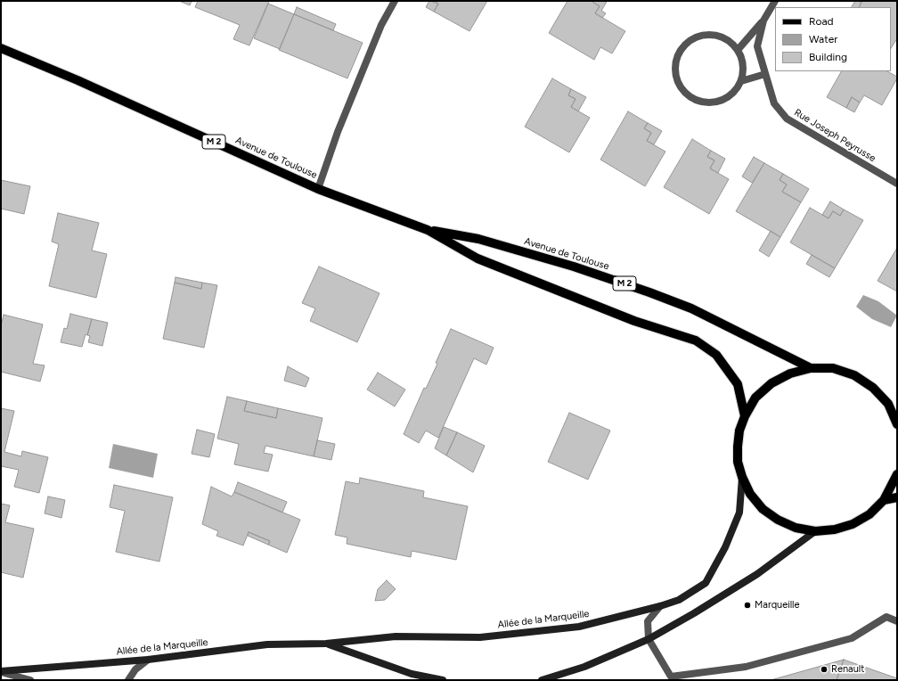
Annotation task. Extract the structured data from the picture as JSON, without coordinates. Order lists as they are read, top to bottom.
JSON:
{
  "streets": {
    "main road": ["M 2", "Avenue de Toulouse"],
    "street": ["Rue Joseph Peyrusse", "Allée de la Marqueille"]
  },
  "places": ["Marqueille", "Renault"],
  "legend": ["Road", "Water", "Building"]
}
